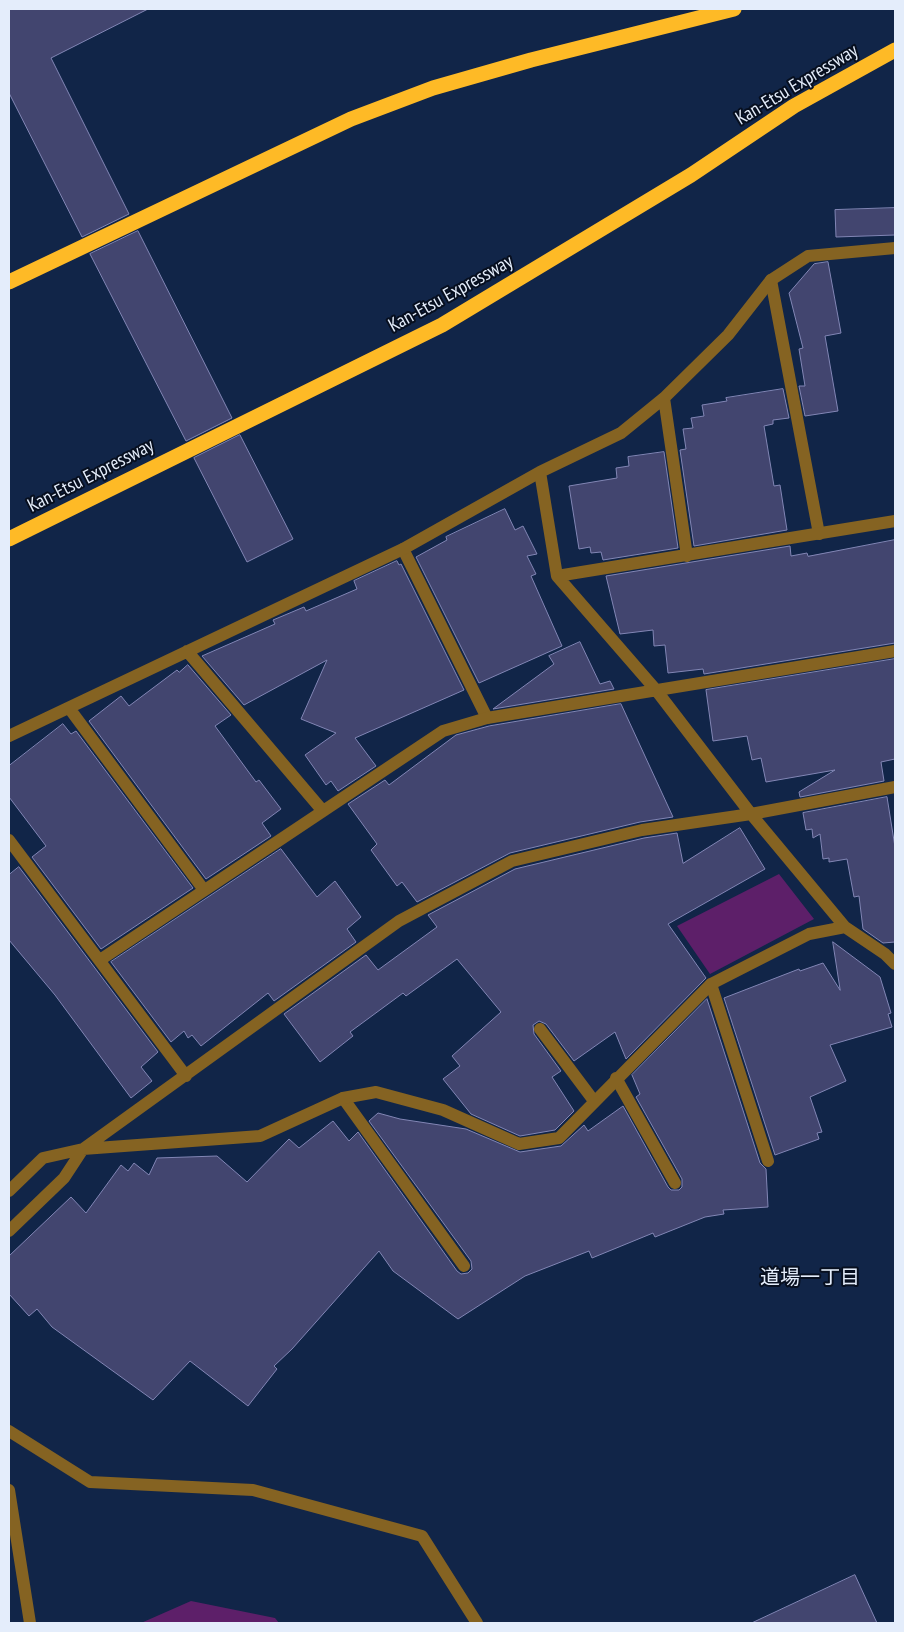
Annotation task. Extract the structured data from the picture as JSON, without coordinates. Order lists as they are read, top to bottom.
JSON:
{
  "streets": {
    "highway": ["Kan-Etsu Expressway"]
  },
  "districts": ["道場一丁目"]
}
